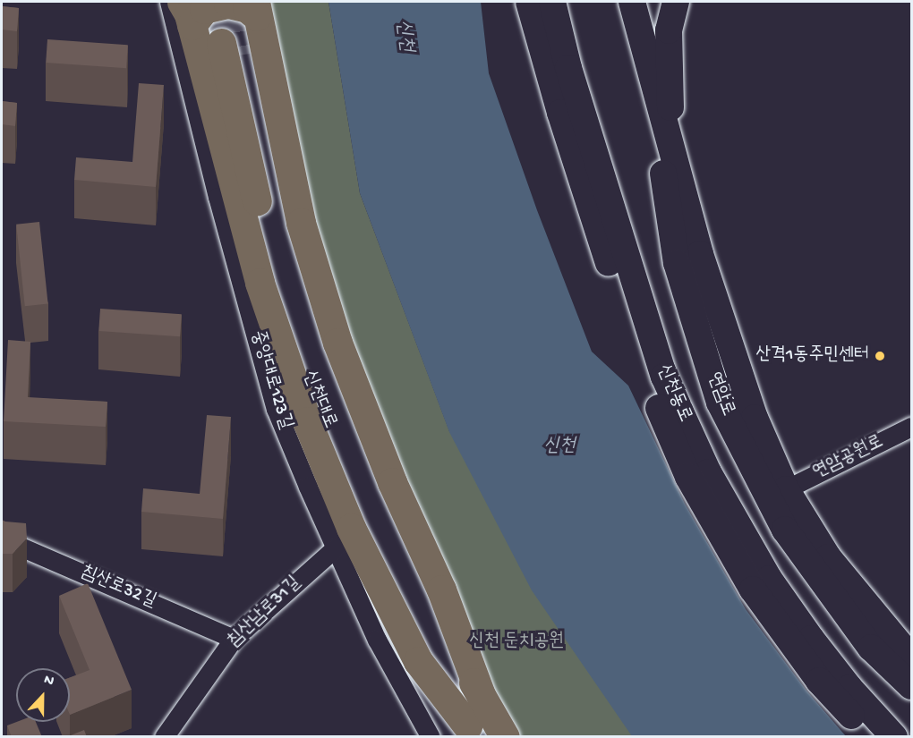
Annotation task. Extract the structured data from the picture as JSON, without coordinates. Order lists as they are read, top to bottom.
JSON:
{
  "streets": {
    "highway": ["신천대로"],
    "main road": ["신천동로", "연암로"],
    "street": [
      "중앙대로123길",
      "연암공원로",
      "침산로32길",
      "침산남로31길"
    ]
  },
  "crossings": [
    ["중앙대로123길", "침산남로31길"],
    ["연암로", "연암공원로"],
    ["침산로32길", "침산남로31길"]
  ],
  "water": ["신천"],
  "parks": ["신천 둔치공원"],
  "places": ["산격1동주민센터"],
  "north": "top"
}
